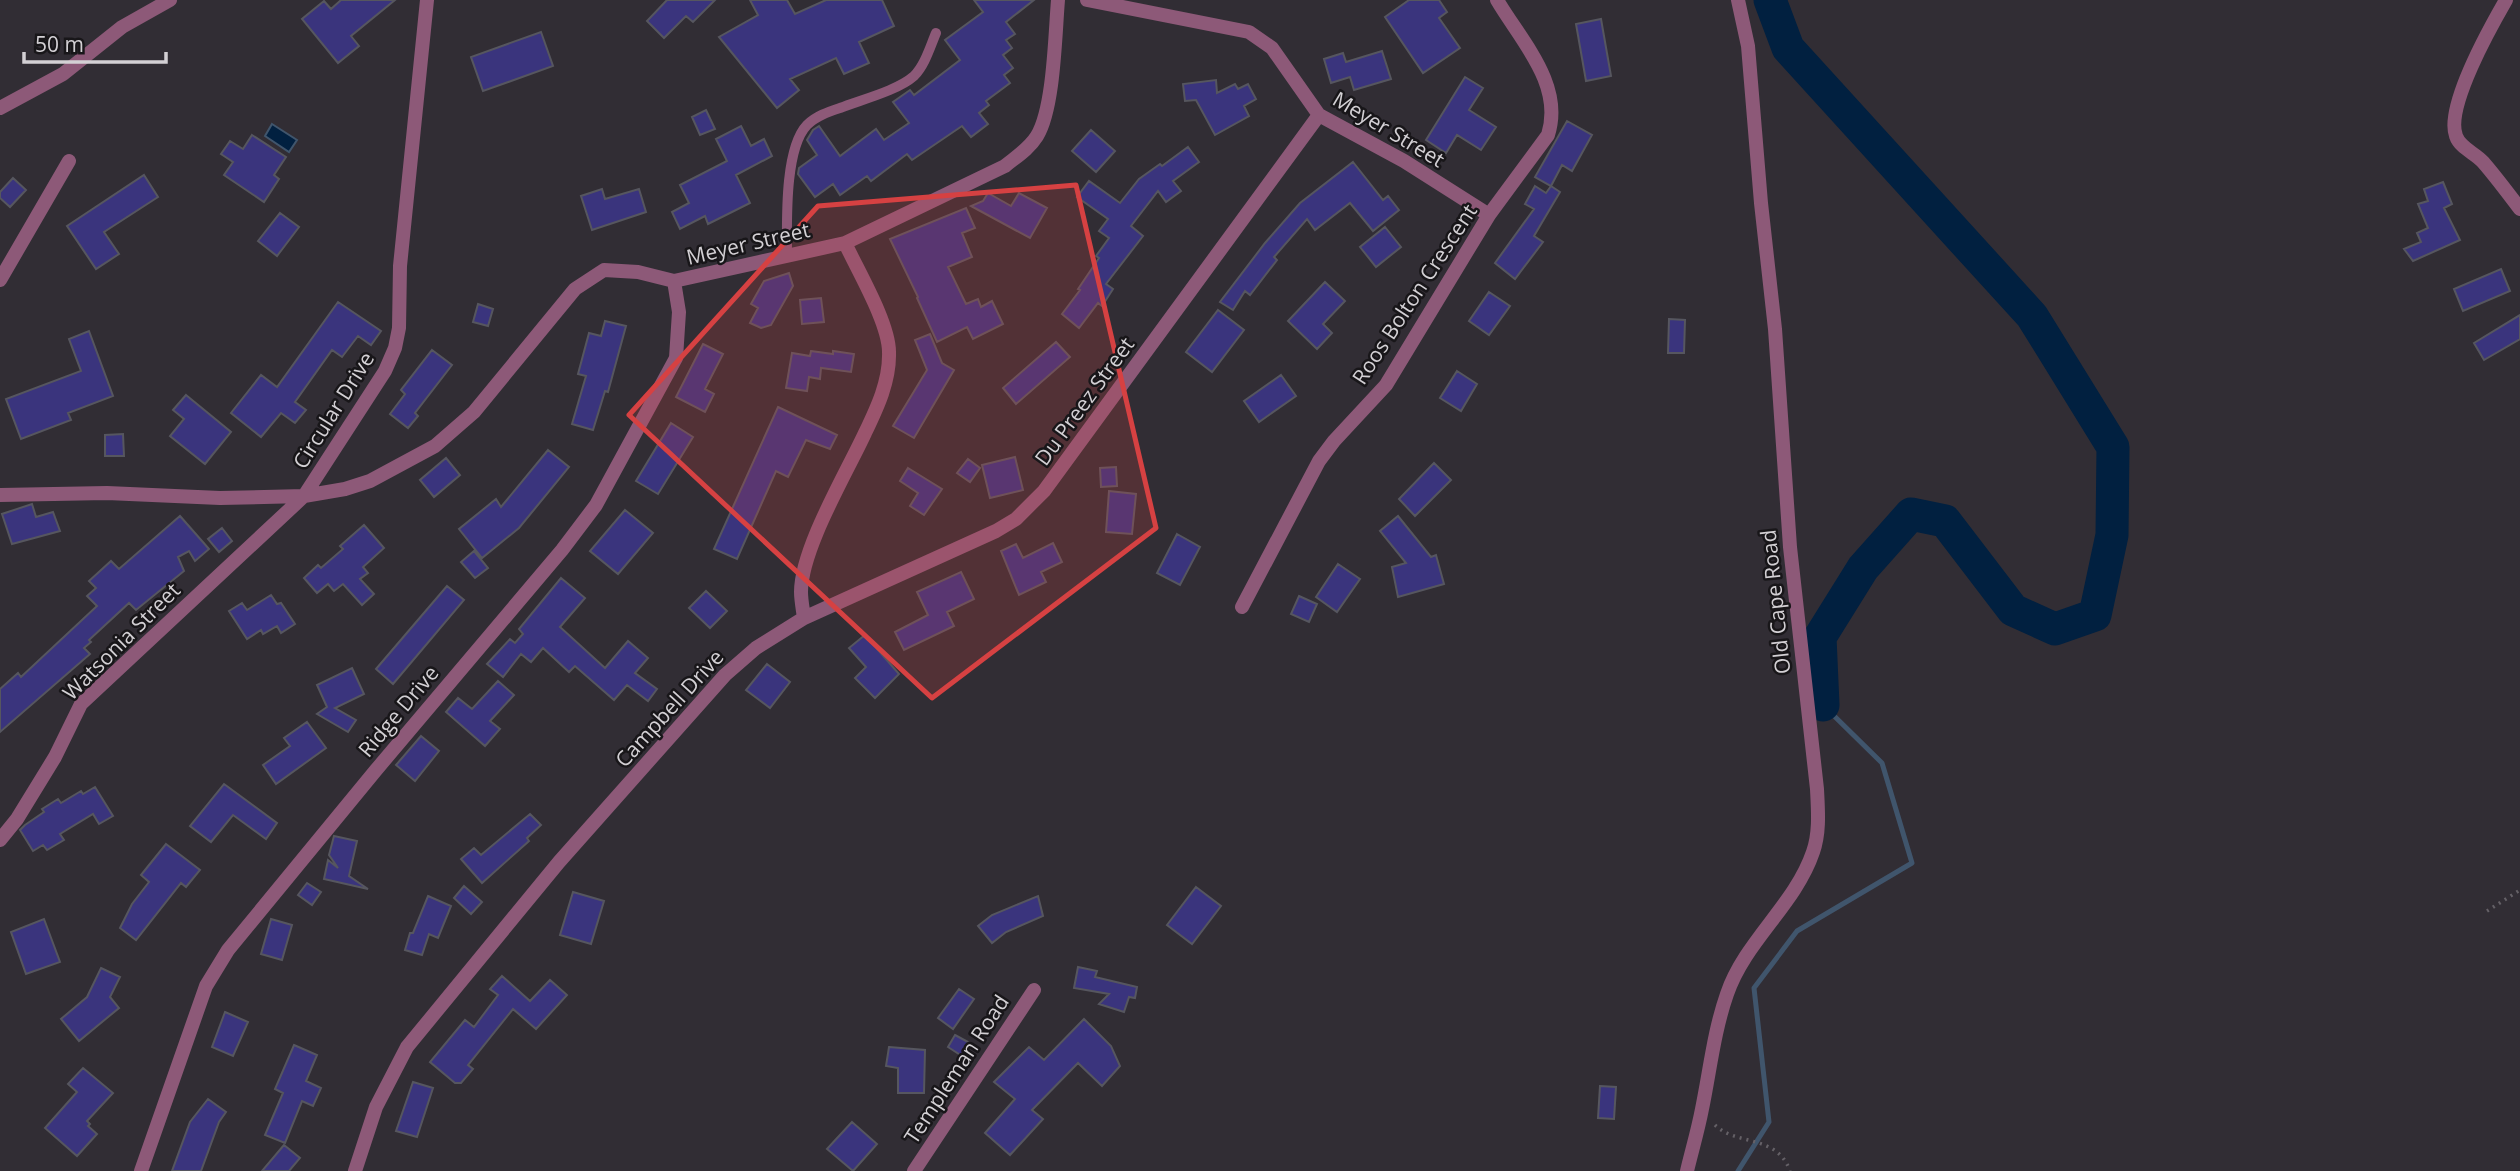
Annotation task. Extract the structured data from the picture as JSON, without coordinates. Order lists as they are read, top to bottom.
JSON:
{
  "streets": {
    "street": [
      "Meyer Street",
      "Roos Bolton Crescent",
      "Du Preez Street",
      "Circular Drive",
      "Old Cape Road",
      "Watsonia Street",
      "Campbell Drive",
      "Ridge Drive",
      "Templeman Road"
    ]
  },
  "crossings": [
    ["Meyer Street", "Roos Bolton Crescent"],
    ["Meyer Street", "Du Preez Street"],
    ["Meyer Street", "Circular Drive"],
    ["Meyer Street", "Watsonia Street"],
    ["Meyer Street", "Ridge Drive"],
    ["Du Preez Street", "Campbell Drive"],
    ["Circular Drive", "Watsonia Street"]
  ],
  "scale_bar": "50 m"
}
